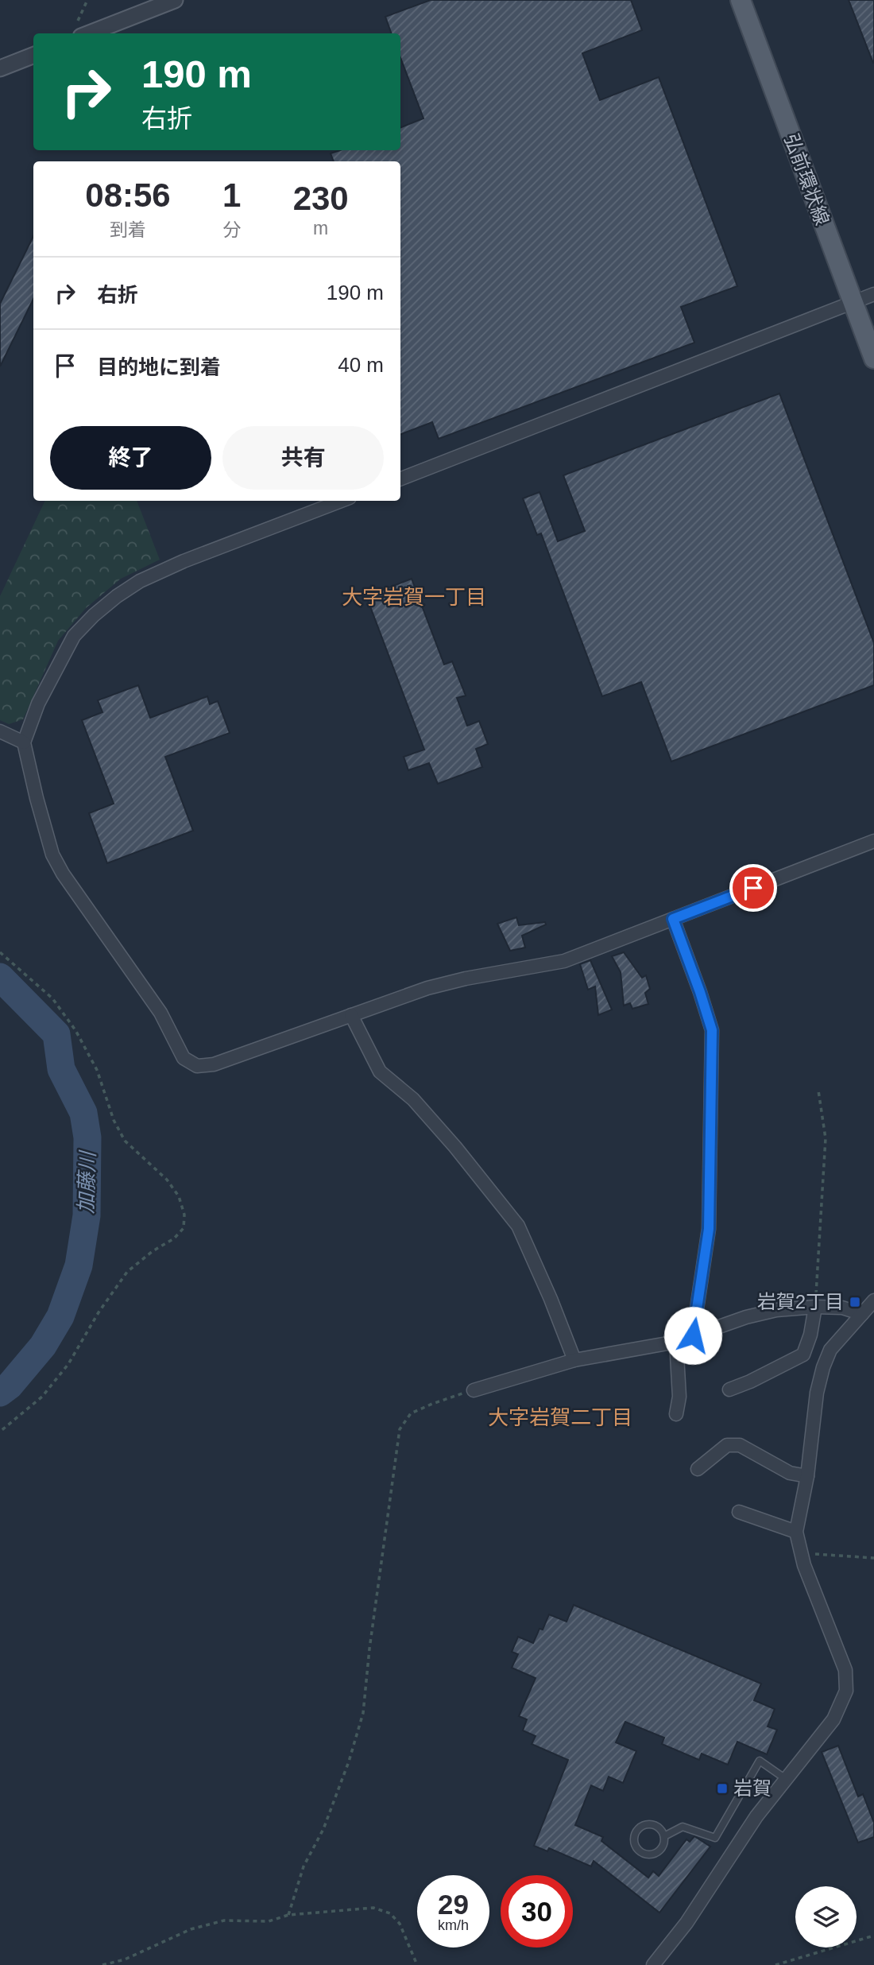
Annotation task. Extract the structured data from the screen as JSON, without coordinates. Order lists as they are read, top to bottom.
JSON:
{
  "streets": {
    "main road": ["弘前環状線"]
  },
  "districts": ["大字岩賀一丁目", "大字岩賀二丁目"],
  "water": ["加藤川"],
  "places": {
    "transit": ["岩賀2丁目", "岩賀"]
  },
  "page": {
    "turn": ["190 m", "右折"],
    "eta": [
      "08:56",
      "到着",
      "1",
      "分",
      "230",
      "m"
    ],
    "list": [
      {
        "name": "右折",
        "value": "190 m"
      },
      {
        "name": "目的地に到着",
        "value": "40 m"
      }
    ],
    "buttons": ["終了", "共有"],
    "speed": "29 km/h",
    "limit": "30"
  }
}
